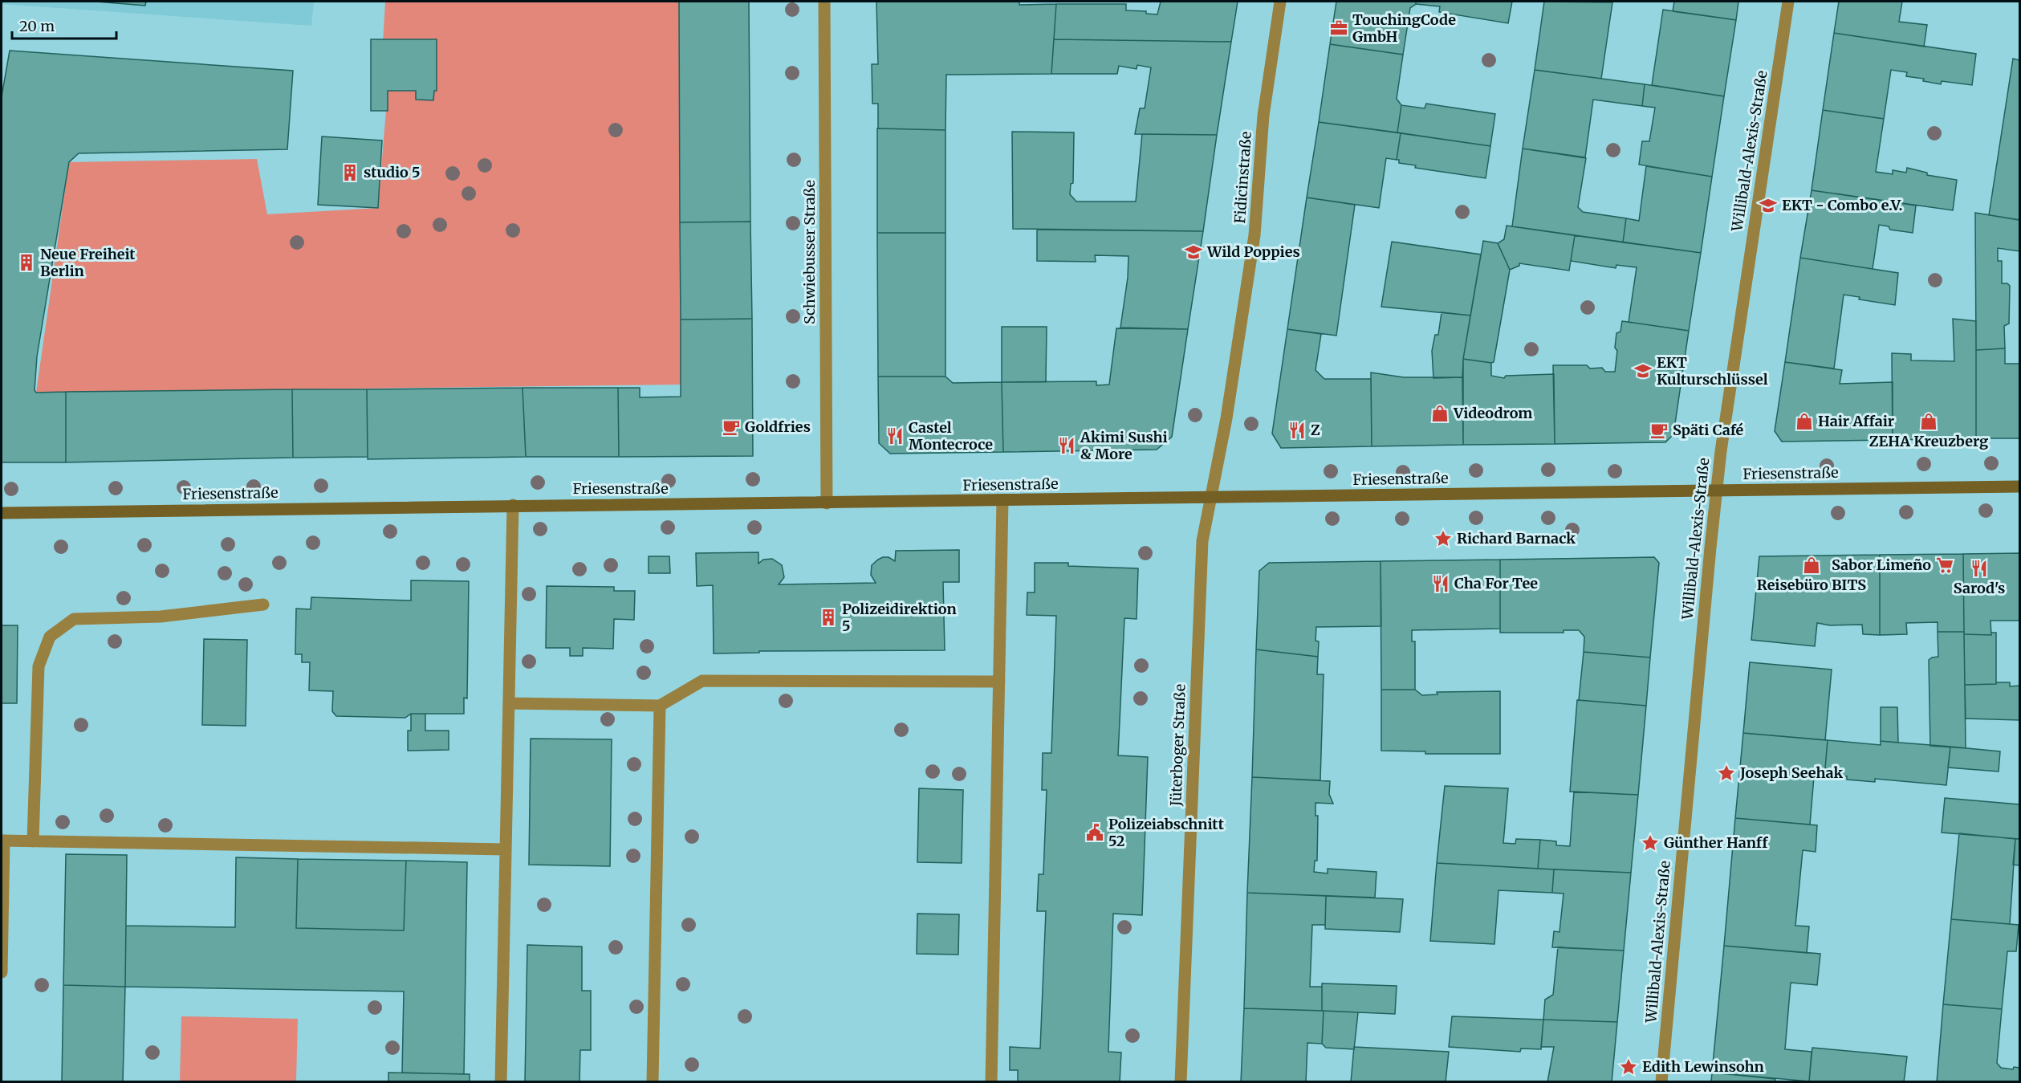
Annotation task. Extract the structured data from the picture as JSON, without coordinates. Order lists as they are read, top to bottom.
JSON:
{
  "streets": {
    "street": [
      "Willibald-Alexis-Straße",
      "Fidicinstraße",
      "Schwiebusser Straße",
      "Friesenstraße",
      "Jüterboger Straße"
    ]
  },
  "crossings": [
    ["Willibald-Alexis-Straße", "Friesenstraße"],
    ["Fidicinstraße", "Friesenstraße"],
    ["Fidicinstraße", "Jüterboger Straße"],
    ["Schwiebusser Straße", "Friesenstraße"],
    ["Friesenstraße", "Jüterboger Straße"]
  ],
  "places": {
    "office": ["TouchingCode GmbH"],
    "building": ["studio 5", "Neue Freiheit Berlin", "Polizeidirektion 5"],
    "school or university": ["EKT - Combo e.V.", "Wild Poppies", "EKT Kulturschlüssel"],
    "shop": [
      "Videodrom",
      "Hair Affair",
      "ZEHA Kreuzberg",
      "Reisebüro BITS"
    ],
    "cafe": ["Goldfries", "Späti Café"],
    "restaurant": [
      "Z",
      "Castel Montecroce",
      "Akimi Sushi & More",
      "Sarod's",
      "Cha For Tee"
    ],
    "place": [
      "Richard Barnack",
      "Joseph Seehak",
      "Günther Hanff",
      "Edith Lewinsohn"
    ],
    "supermarket": ["Sabor Limeño"],
    "public building": ["Polizeiabschnitt 52"]
  },
  "scale_bar": "20 m"
}
